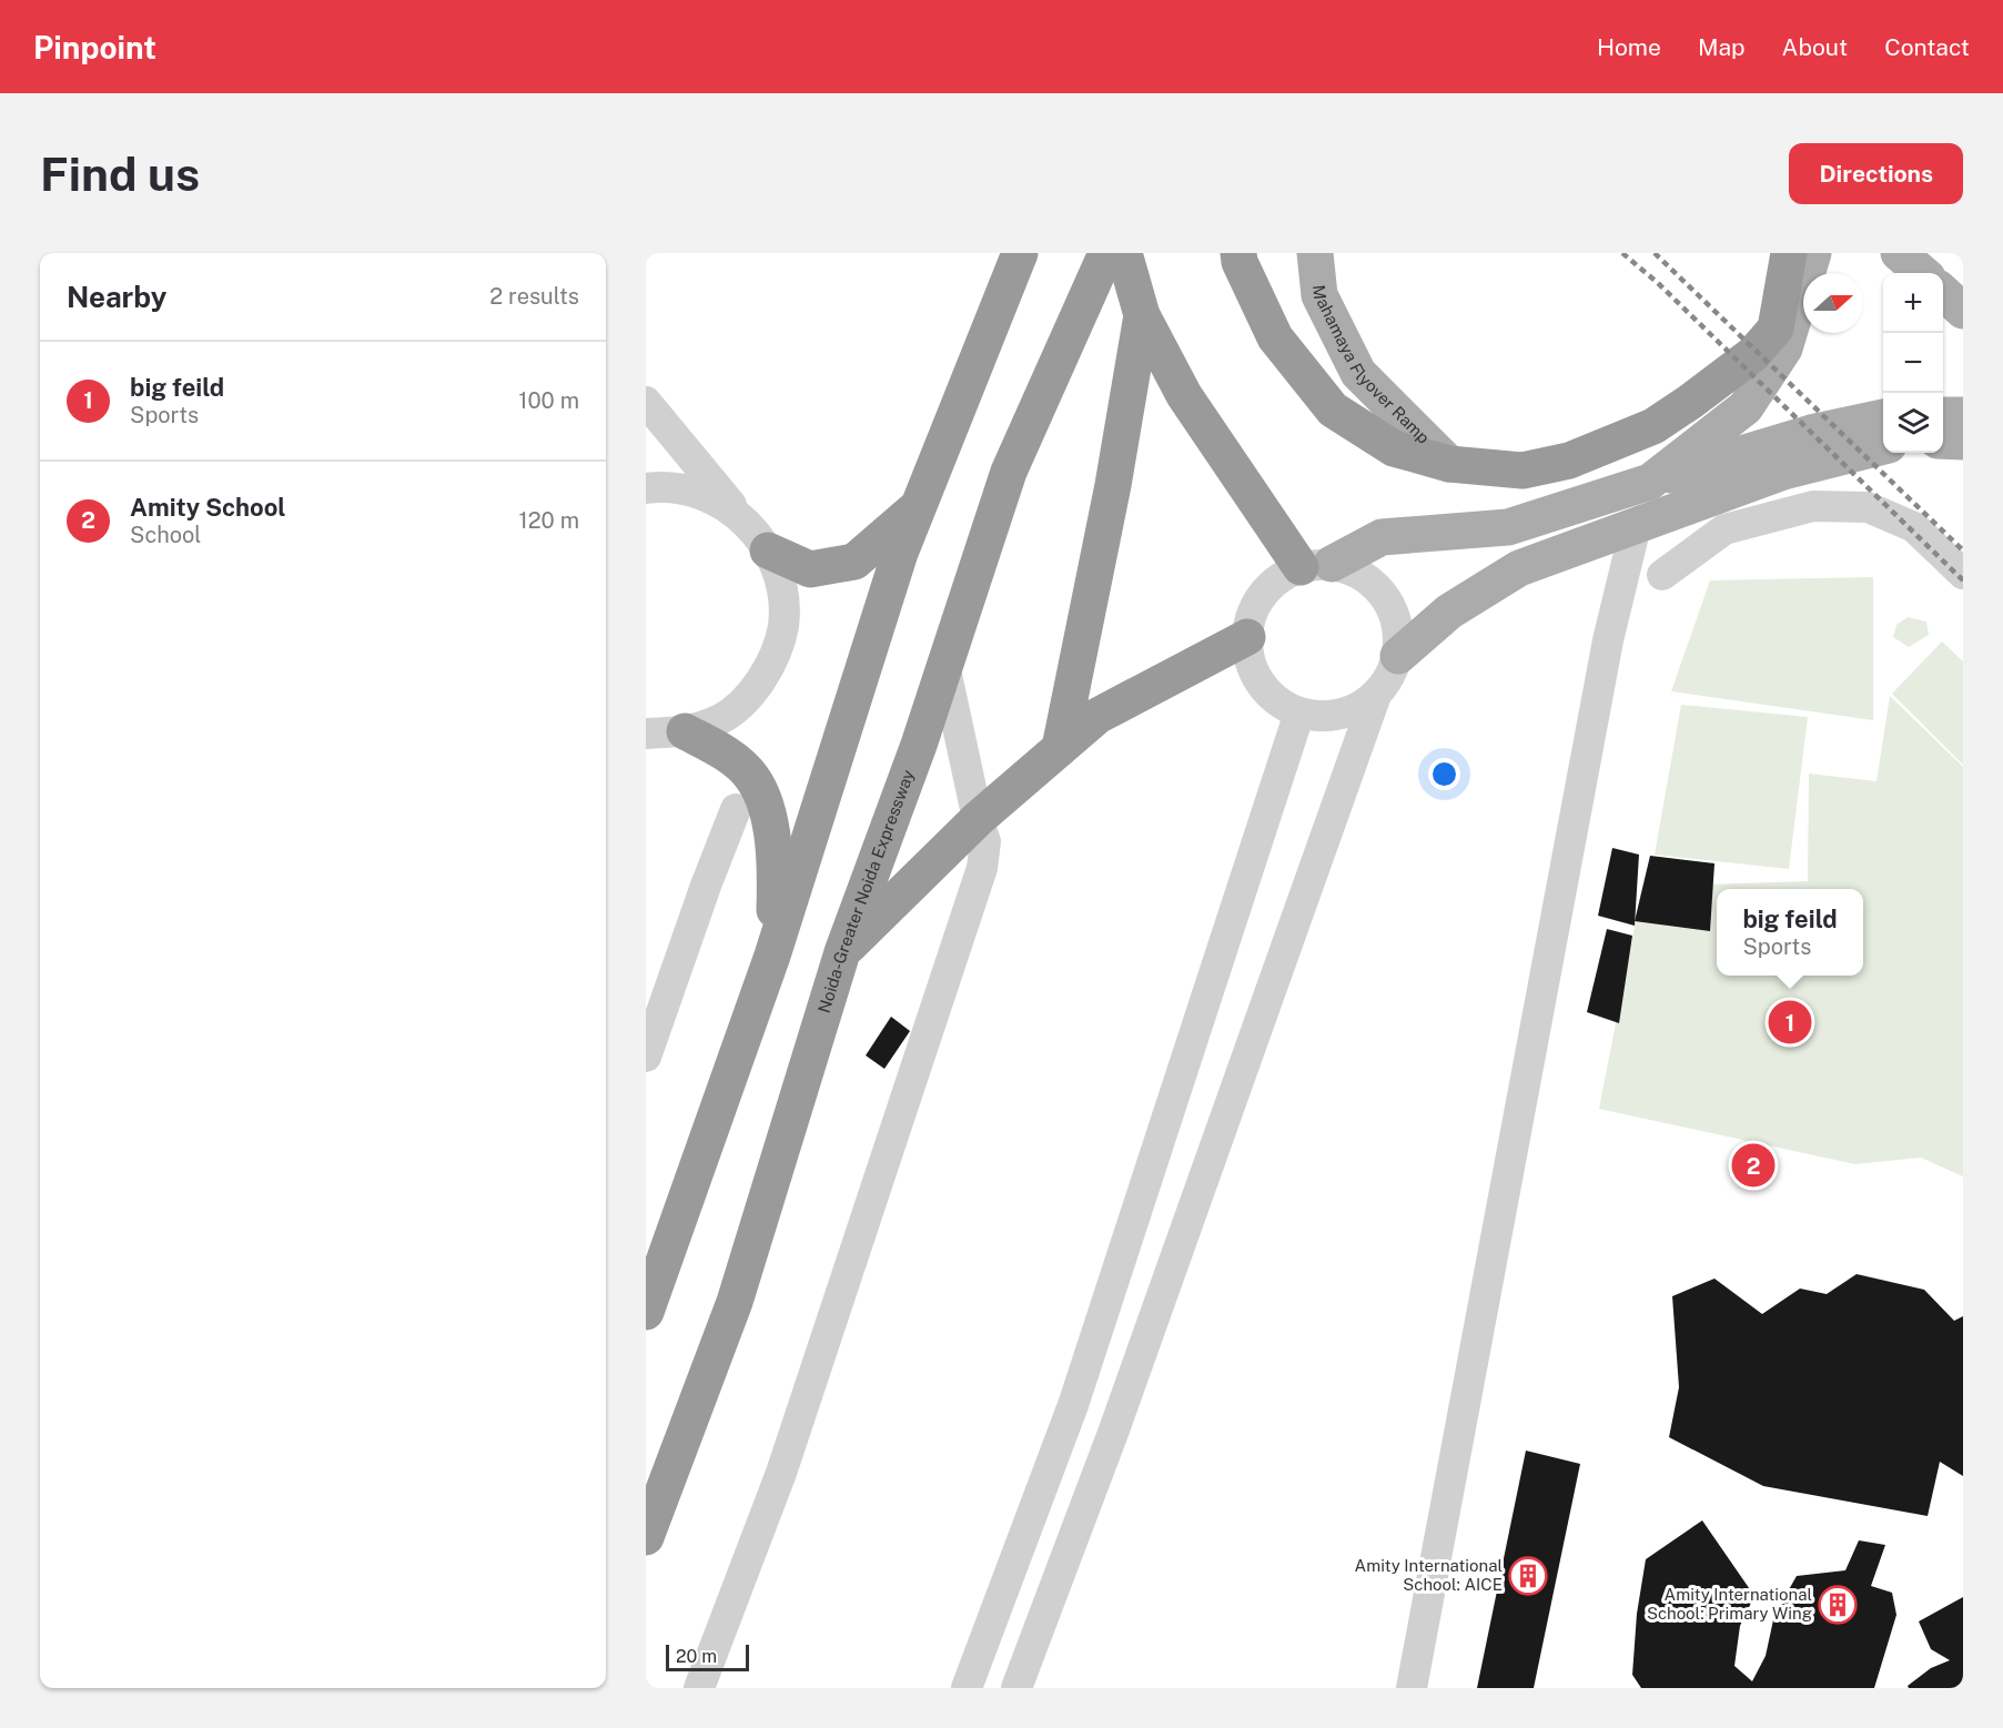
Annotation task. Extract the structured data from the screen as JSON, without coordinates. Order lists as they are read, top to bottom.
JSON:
{
  "streets": {
    "highway": ["Noida-Greater Noida Expressway"],
    "main road": ["Mahamaya Flyover Ramp"]
  },
  "places": {
    "building": ["Amity International School: AICE", "Amity International School: Primary Wing"]
  },
  "scale_bar": "20 m",
  "north": "right",
  "page": {
    "header": "Pinpoint",
    "nav": [
      "Home",
      "Map",
      "About",
      "Contact"
    ],
    "buttons": "Directions",
    "title": "Find us",
    "heading": ["Nearby", "2 results"],
    "map_buttons": ["+", "−"],
    "list": [
      {
        "mark": "1",
        "name": "big feild",
        "note": "Sports",
        "value": "100 m"
      },
      {
        "mark": "2",
        "name": "Amity School",
        "note": "School",
        "value": "120 m"
      }
    ],
    "popup": ["big feild", "Sports"],
    "pins": ["1", "2"],
    "scale": "20 m"
  }
}
